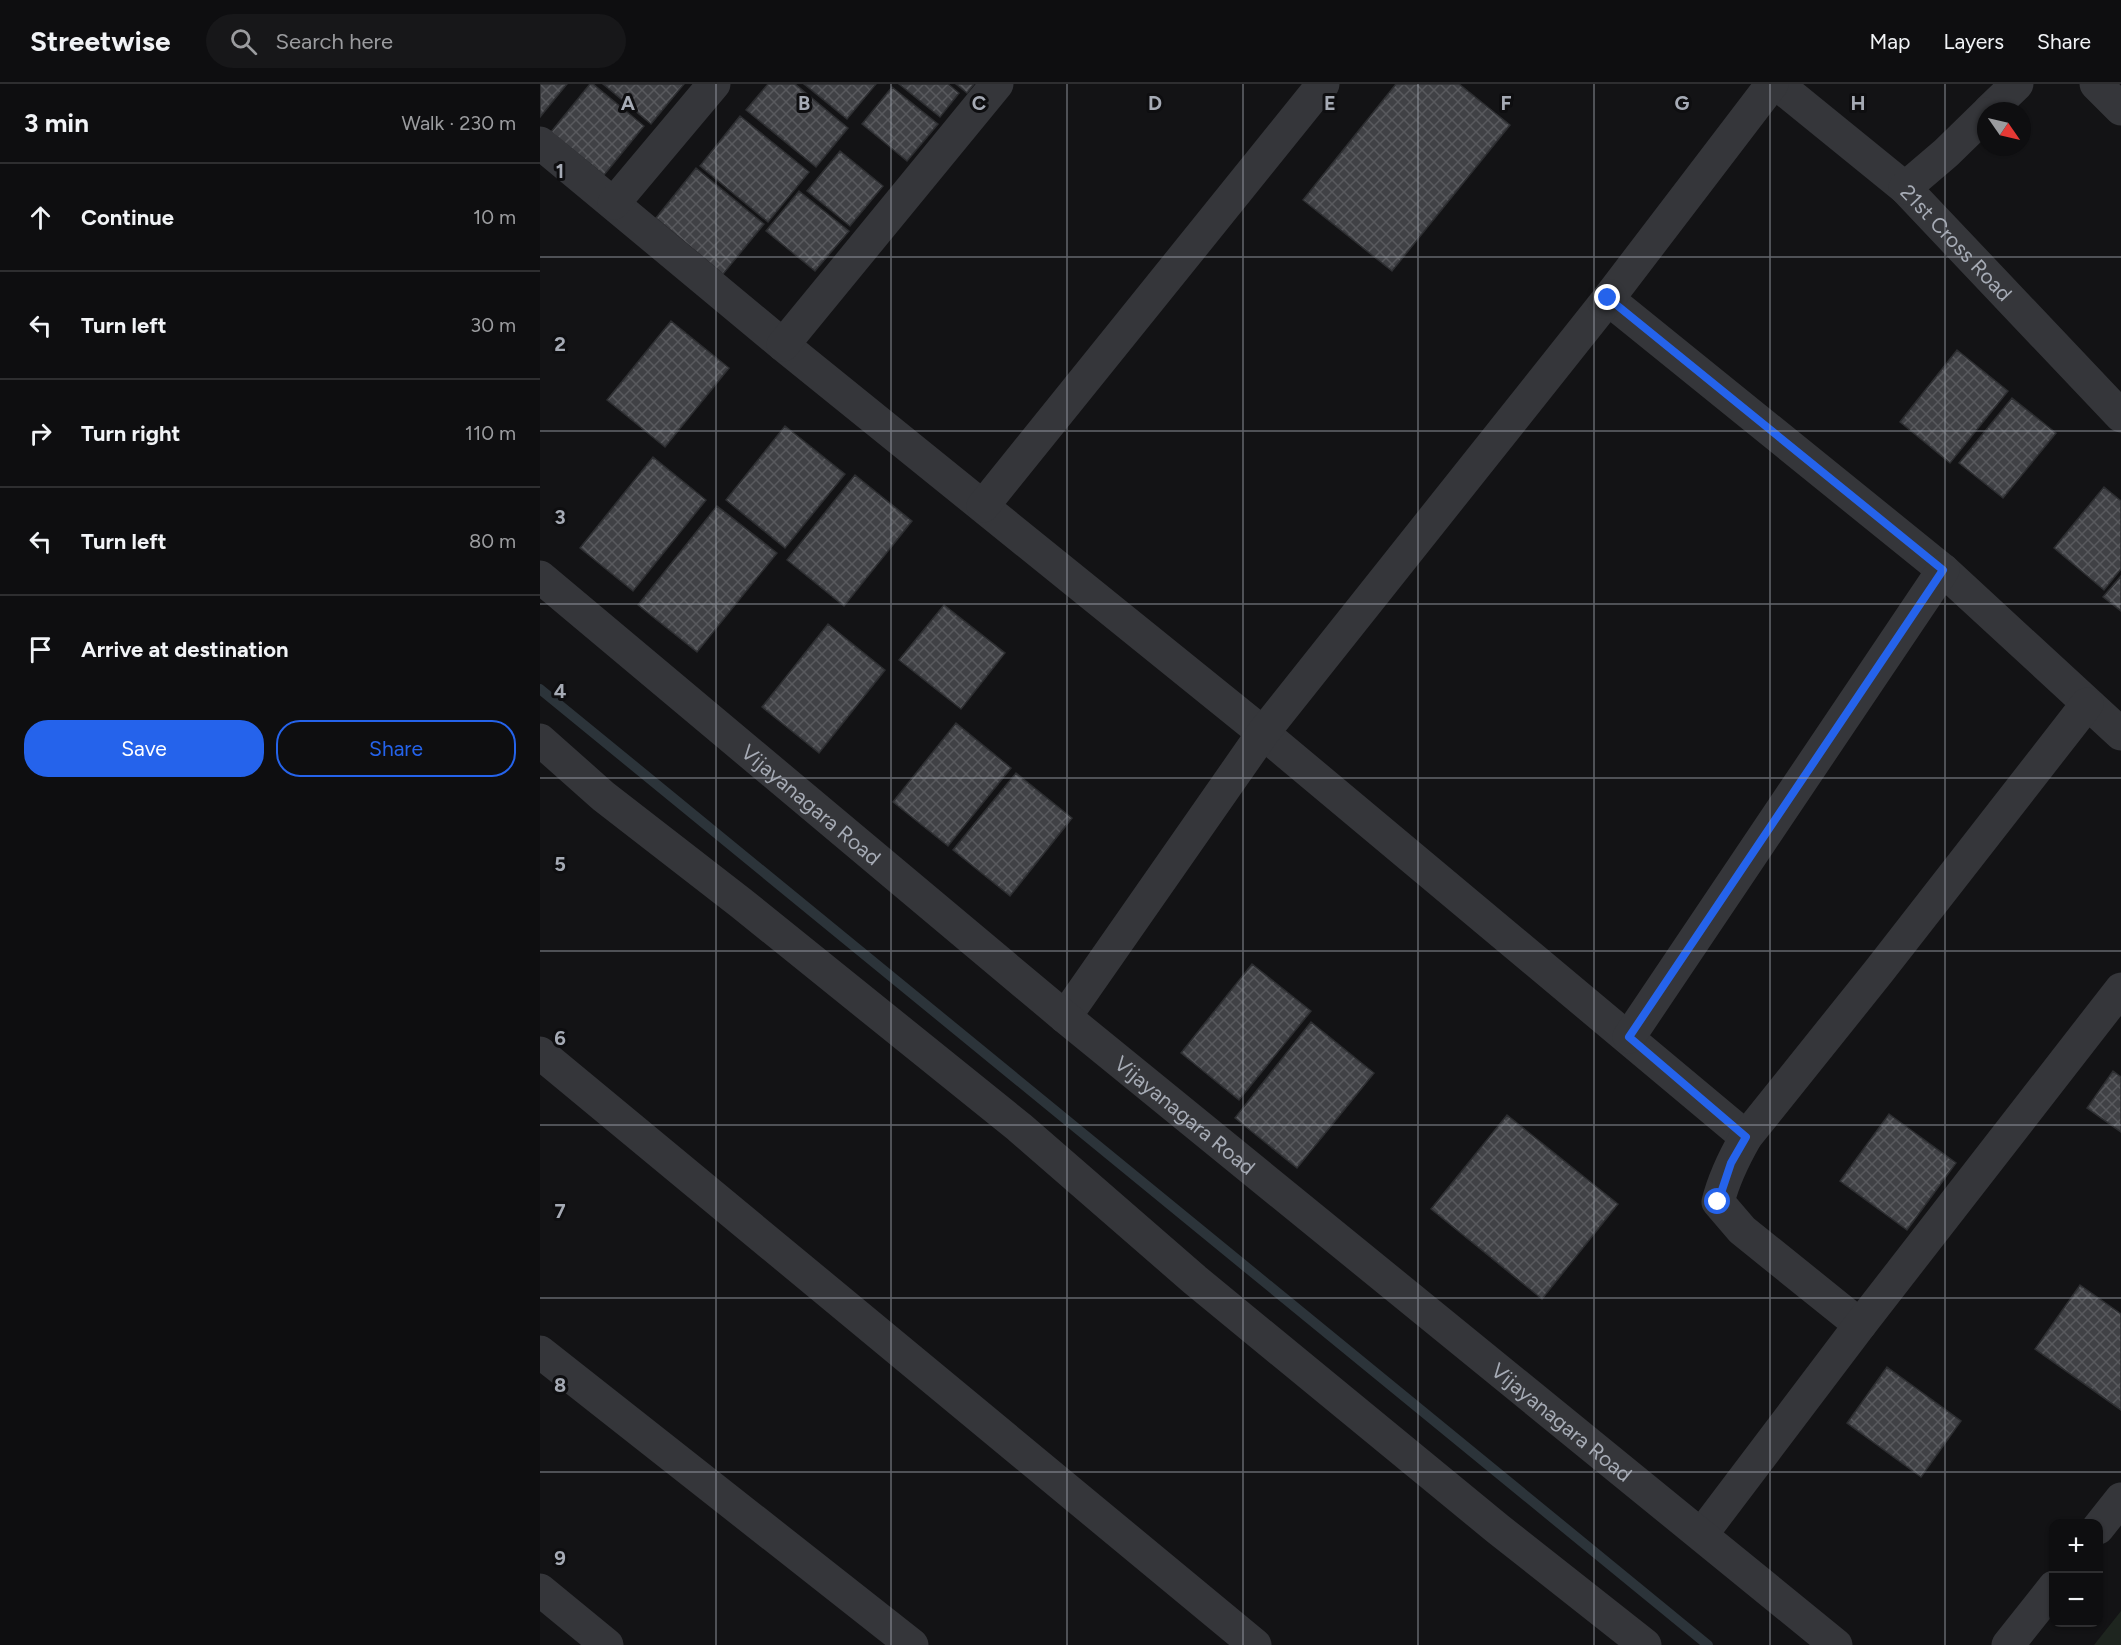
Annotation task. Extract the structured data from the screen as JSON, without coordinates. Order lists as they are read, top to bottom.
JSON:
{
  "streets": {
    "street": ["21st Cross Road", "Vijayanagara Road"]
  },
  "north": "bottom right",
  "page": {
    "header": "Streetwise",
    "search": "Search here",
    "nav": ["Map", "Layers", "Share"],
    "heading": ["3 min", "Walk · 230 m"],
    "list": [
      ["Continue", "10 m"],
      ["Turn left", "30 m"],
      ["Turn right", "110 m"],
      ["Turn left", "80 m"],
      "Arrive at destination"
    ],
    "buttons": ["Save", "Share"],
    "map_buttons": ["+", "−"]
  },
  "grid": {
    "columns": [
      "A",
      "B",
      "C",
      "D",
      "E",
      "F",
      "G",
      "H"
    ],
    "rows": [
      "1",
      "2",
      "3",
      "4",
      "5",
      "6",
      "7",
      "8",
      "9"
    ]
  }
}
